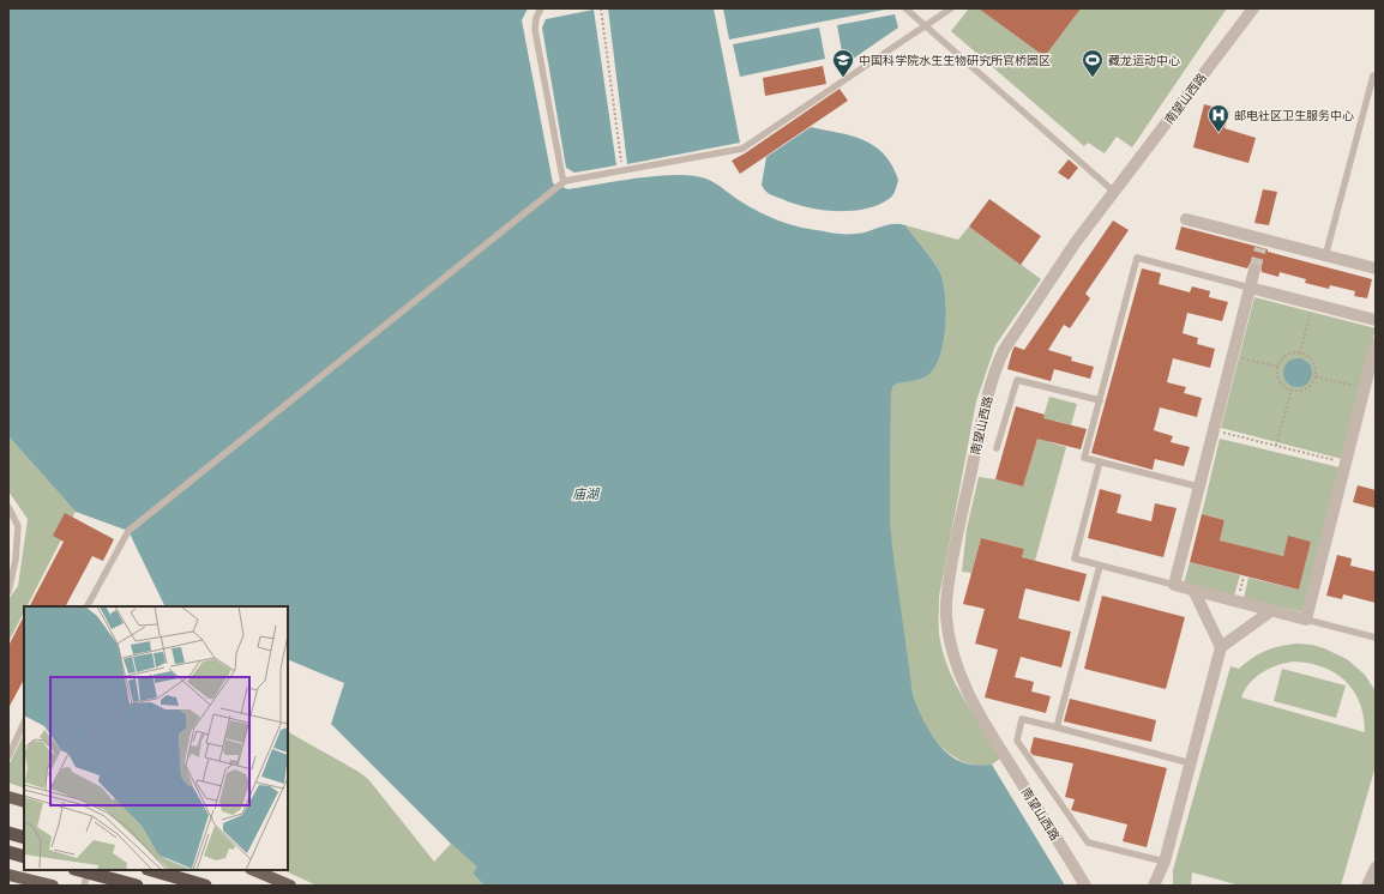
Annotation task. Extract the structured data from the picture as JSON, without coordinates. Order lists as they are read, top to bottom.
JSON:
{
  "streets": {
    "street": ["南望山西路"]
  },
  "water": ["庙湖"],
  "places": {
    "school or university": ["中国科学院水生生物研究所官桥园区"],
    "sports": ["藏龙运动中心"],
    "hospital": ["邮电社区卫生服务中心"]
  }
}
